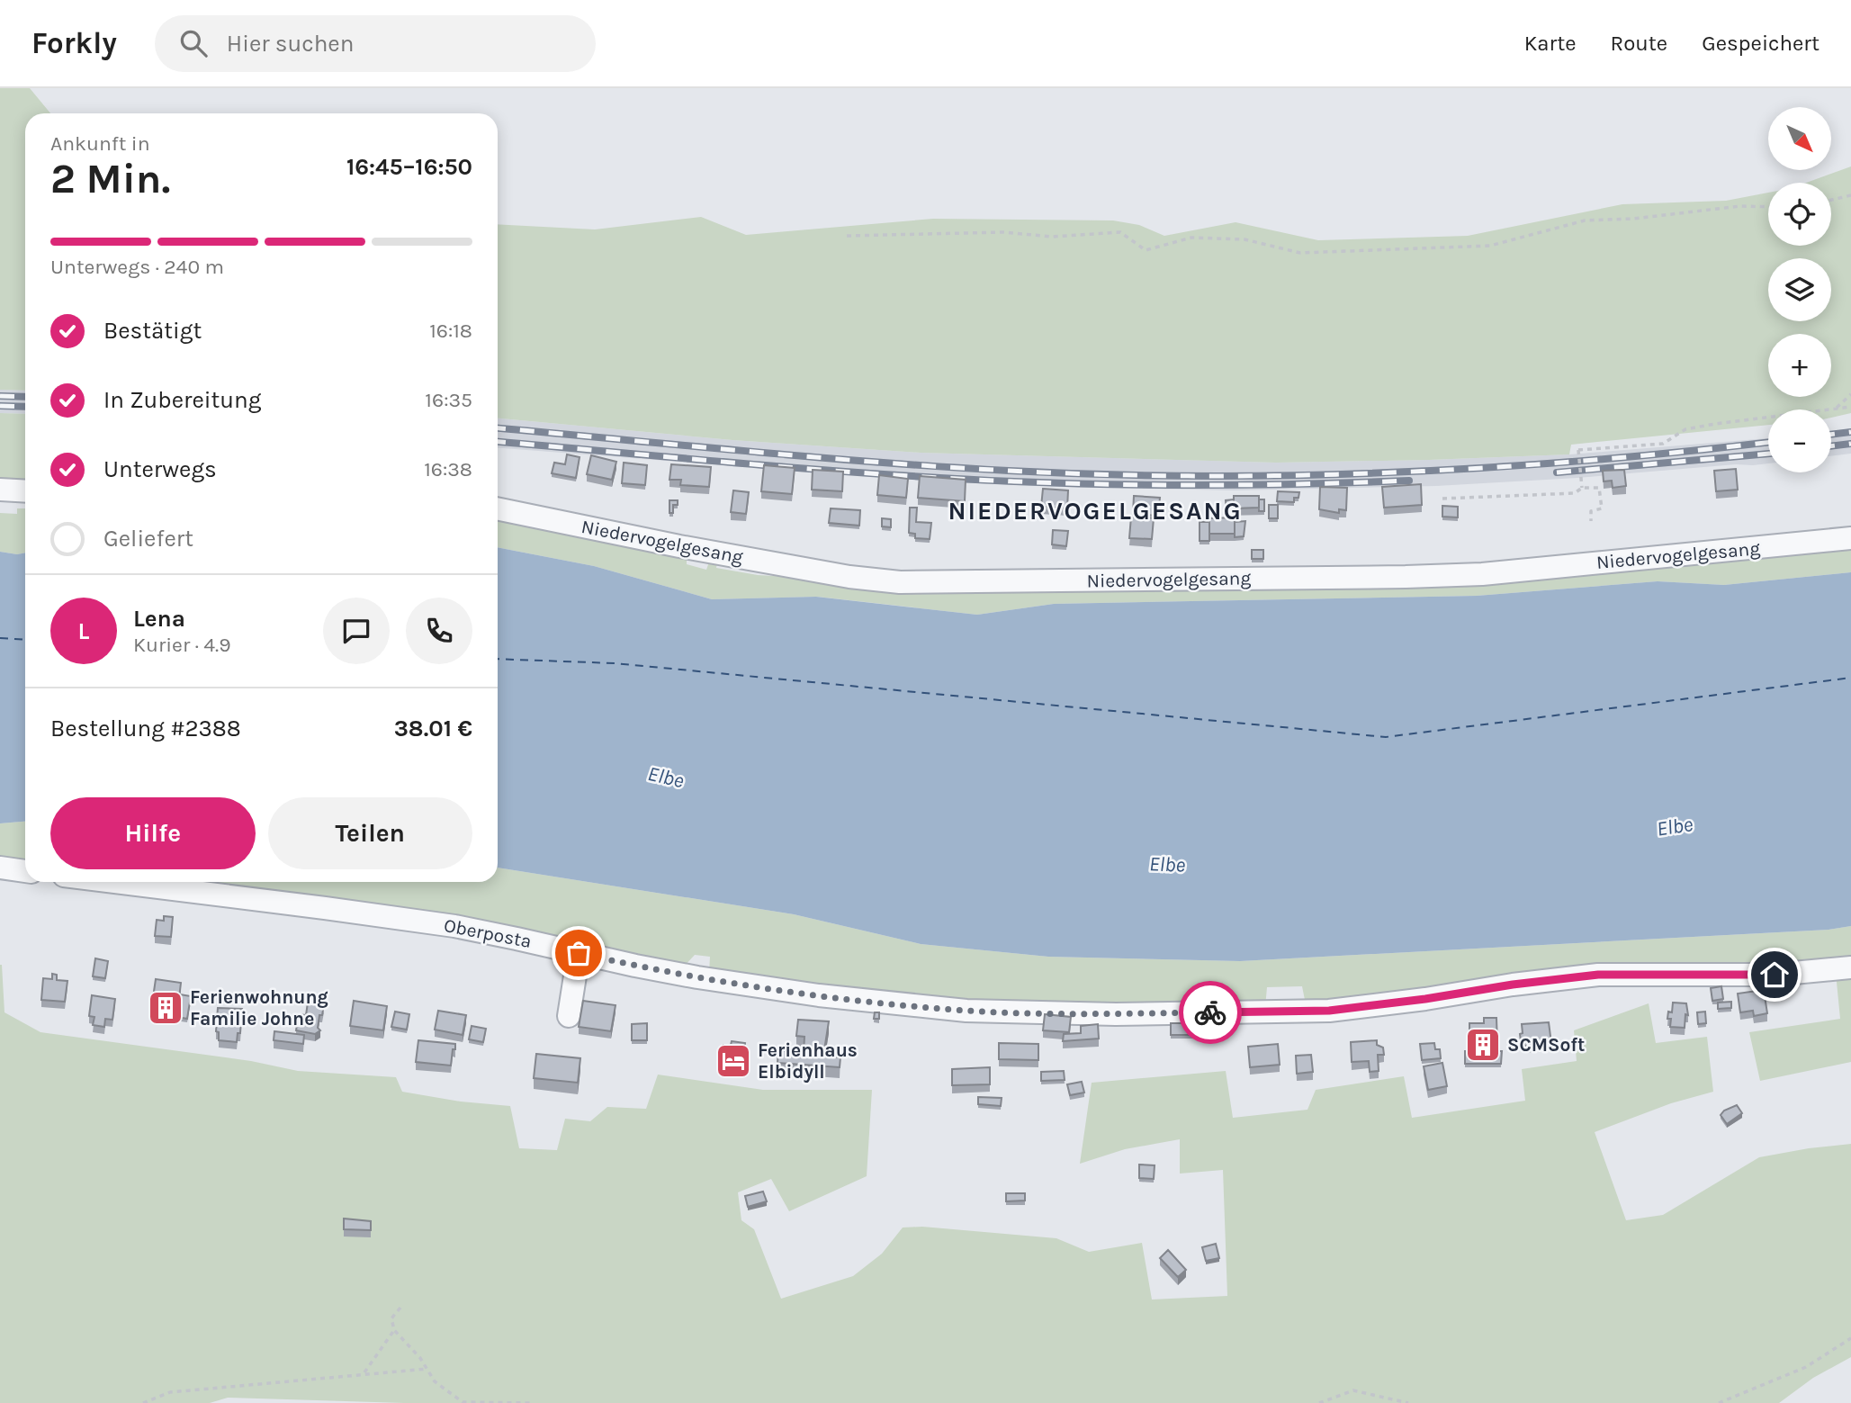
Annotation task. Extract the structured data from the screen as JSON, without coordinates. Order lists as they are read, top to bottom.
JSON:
{
  "streets": {
    "street": ["Niedervogelgesang", "Oberposta"]
  },
  "districts": ["NIEDERVOGELGESANG"],
  "water": ["Elbe"],
  "places": {
    "building": ["Ferienwohnung Familie Johne", "SCMSoft"],
    "hotel": ["Ferienhaus Elbidyll"]
  },
  "north": "bottom right",
  "page": {
    "header": "Forkly",
    "search": "Hier suchen",
    "nav": ["Karte", "Route", "Gespeichert"],
    "map_buttons": ["+", "−"],
    "heading": ["2 Min.", "Ankunft in", "16:45–16:50"],
    "panel": [
      "Lena",
      "Kurier · 4.9",
      "Bestellung #2388",
      "38.01 €"
    ],
    "bar": "Unterwegs · 240 m",
    "list": [
      ["Bestätigt", "16:18"],
      ["In Zubereitung", "16:35"],
      ["Unterwegs", "16:38"],
      "Geliefert"
    ],
    "round": "L",
    "buttons": ["Hilfe", "Teilen"]
  }
}
